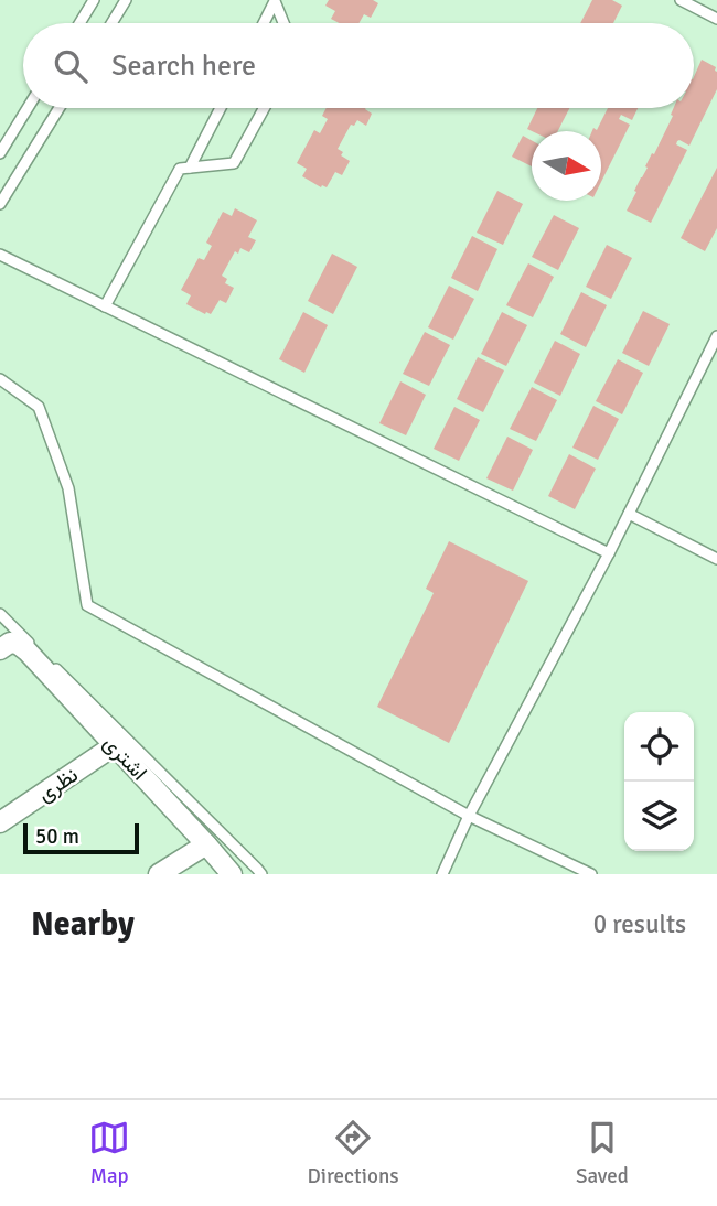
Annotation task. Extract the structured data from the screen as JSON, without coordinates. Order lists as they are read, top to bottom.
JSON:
{
  "streets": {
    "street": ["اشتری", "نظری"]
  },
  "crossings": [
    ["اشتری", "نظری"]
  ],
  "scale_bar": "50 m",
  "north": "right",
  "page": {
    "search": "Search here",
    "scale": "50 m",
    "heading": ["Nearby", "0 results"],
    "nav": ["Map", "Directions", "Saved"]
  }
}
